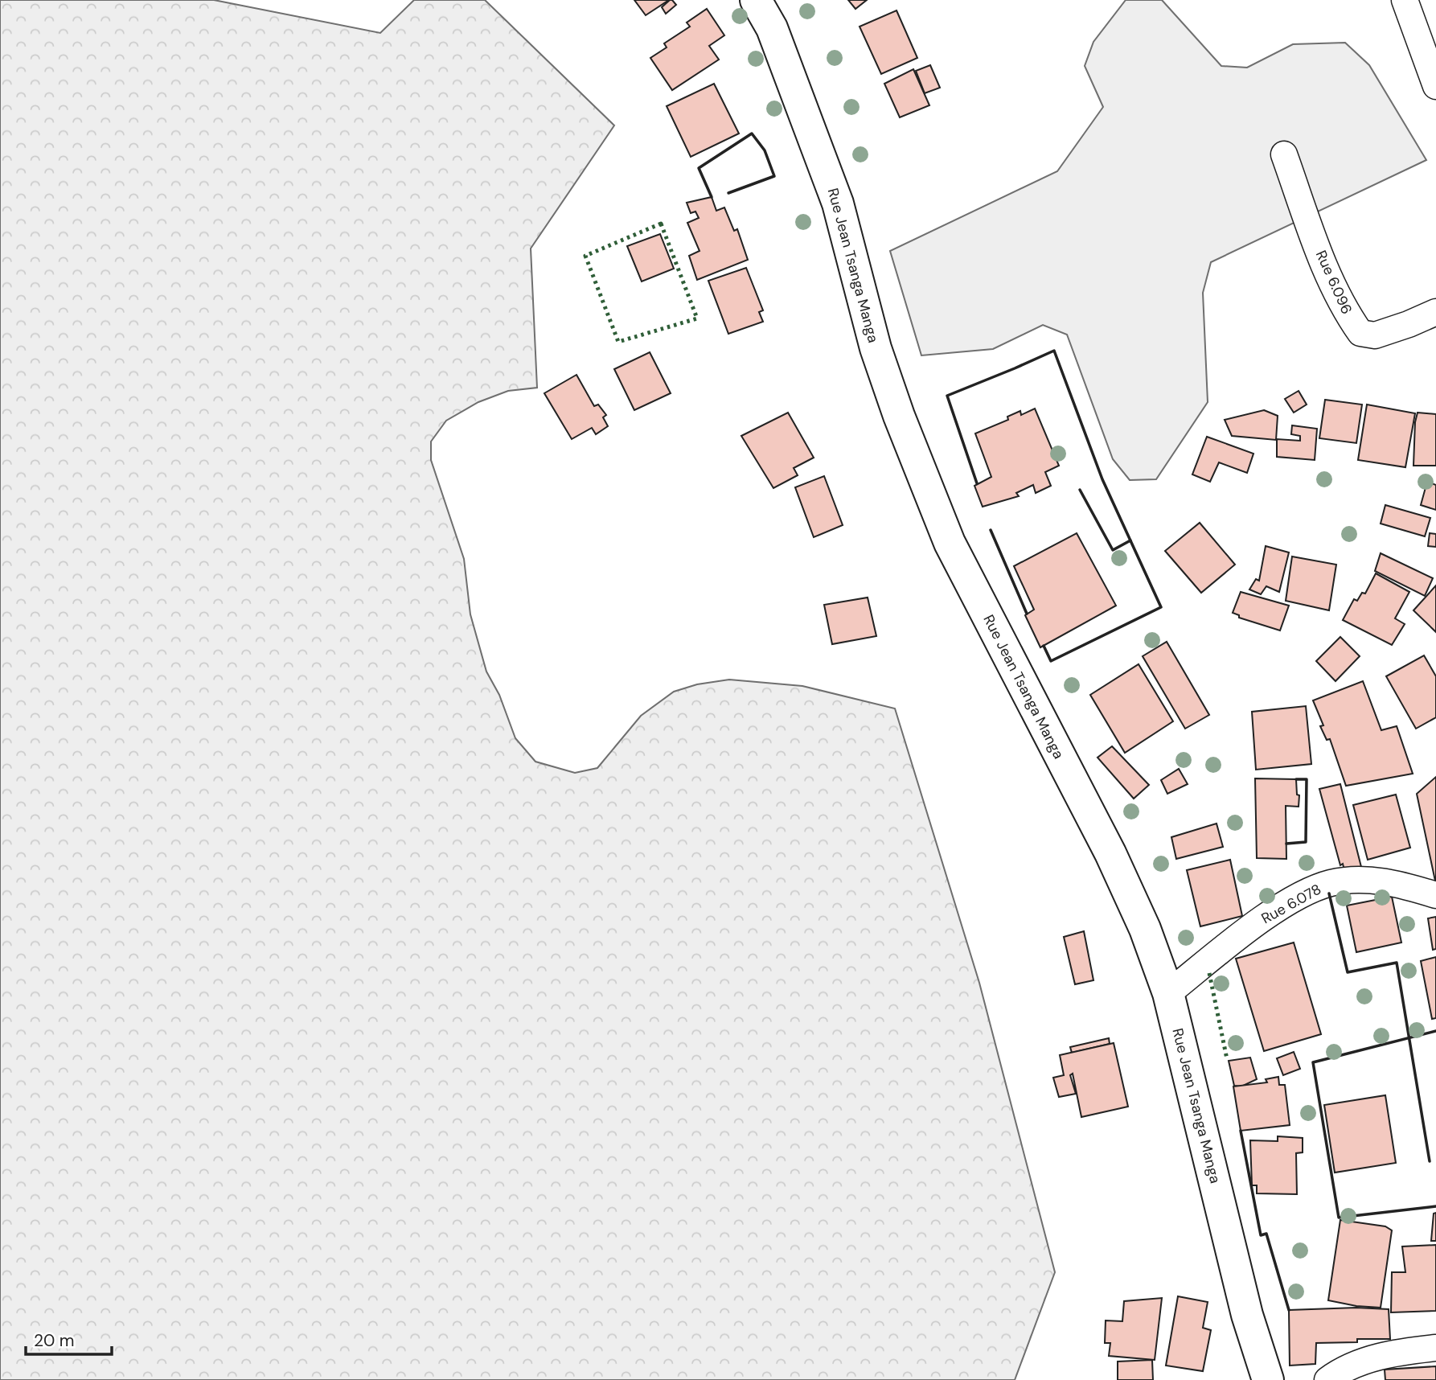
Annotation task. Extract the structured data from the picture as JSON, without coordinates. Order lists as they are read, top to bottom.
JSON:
{
  "streets": {
    "street": ["Rue Jean Tsanga Manga", "Rue 6.096", "Rue 6.078"]
  },
  "crossings": [
    ["Rue Jean Tsanga Manga", "Rue 6.078"]
  ],
  "scale_bar": "20 m"
}
